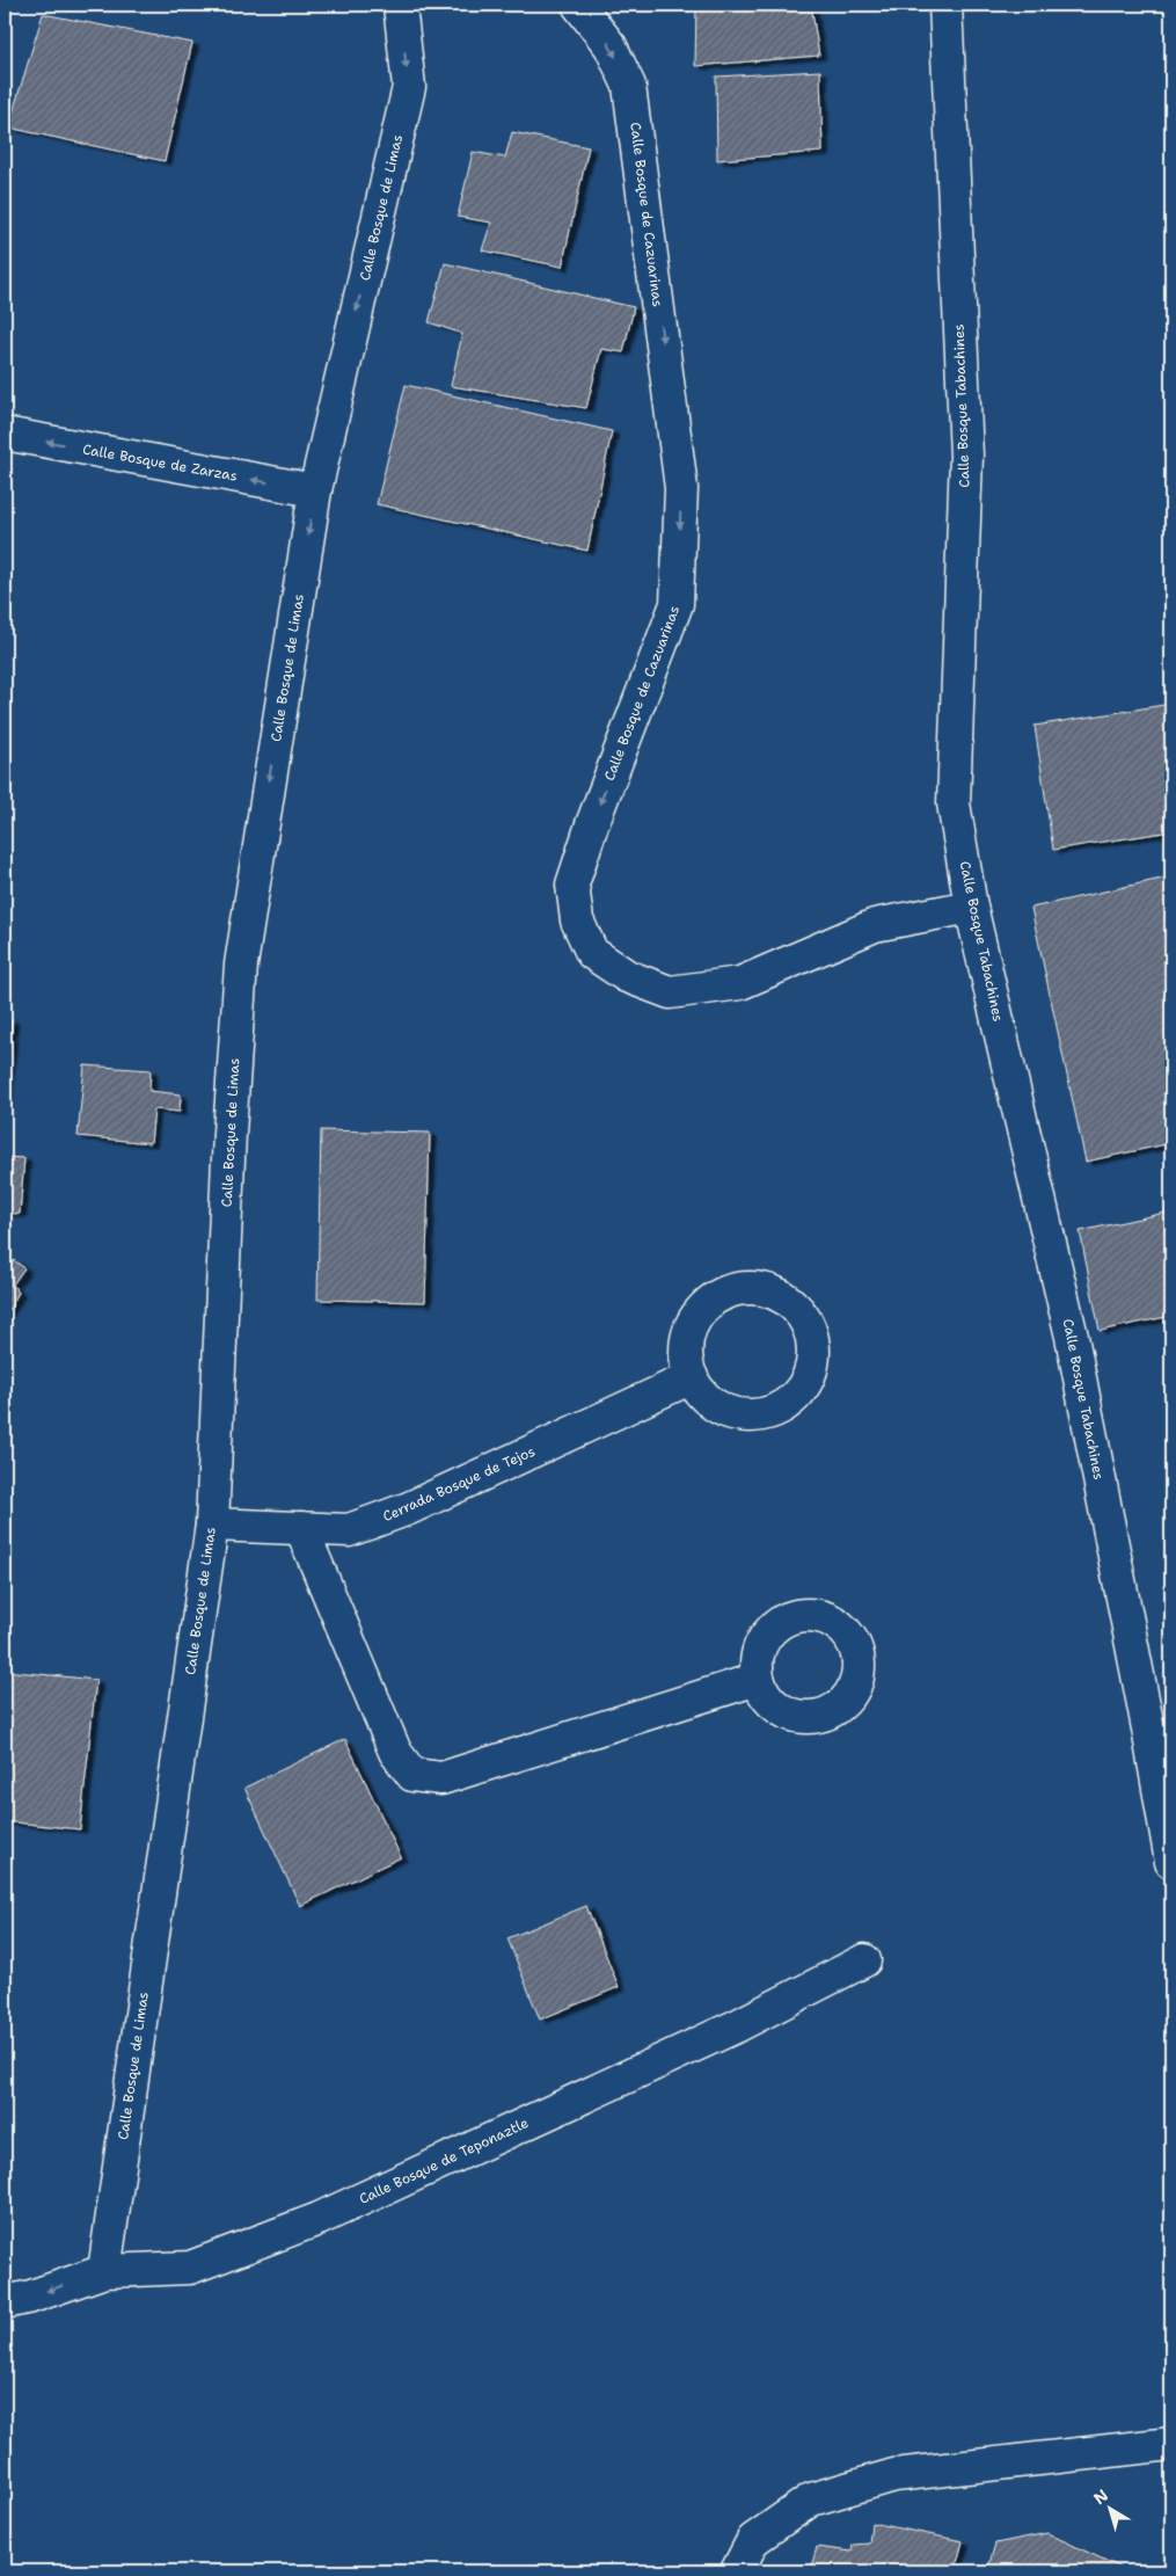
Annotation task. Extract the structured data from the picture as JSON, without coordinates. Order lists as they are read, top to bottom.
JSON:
{
  "streets": {
    "street": [
      "Calle Bosque de Limas",
      "Calle Bosque de Cazuarinas",
      "Calle Bosque Tabachines",
      "Calle Bosque de Zarzas",
      "Cerrada Bosque de Tejos",
      "Calle Bosque de Teponaztle"
    ]
  },
  "crossings": [
    ["Calle Bosque de Limas", "Calle Bosque de Zarzas"],
    ["Calle Bosque de Limas", "Cerrada Bosque de Tejos"],
    ["Calle Bosque de Limas", "Calle Bosque de Teponaztle"],
    ["Calle Bosque de Cazuarinas", "Calle Bosque Tabachines"]
  ],
  "one_way": ["Calle Bosque de Limas", "Calle Bosque de Zarzas"],
  "north": "top left"
}
